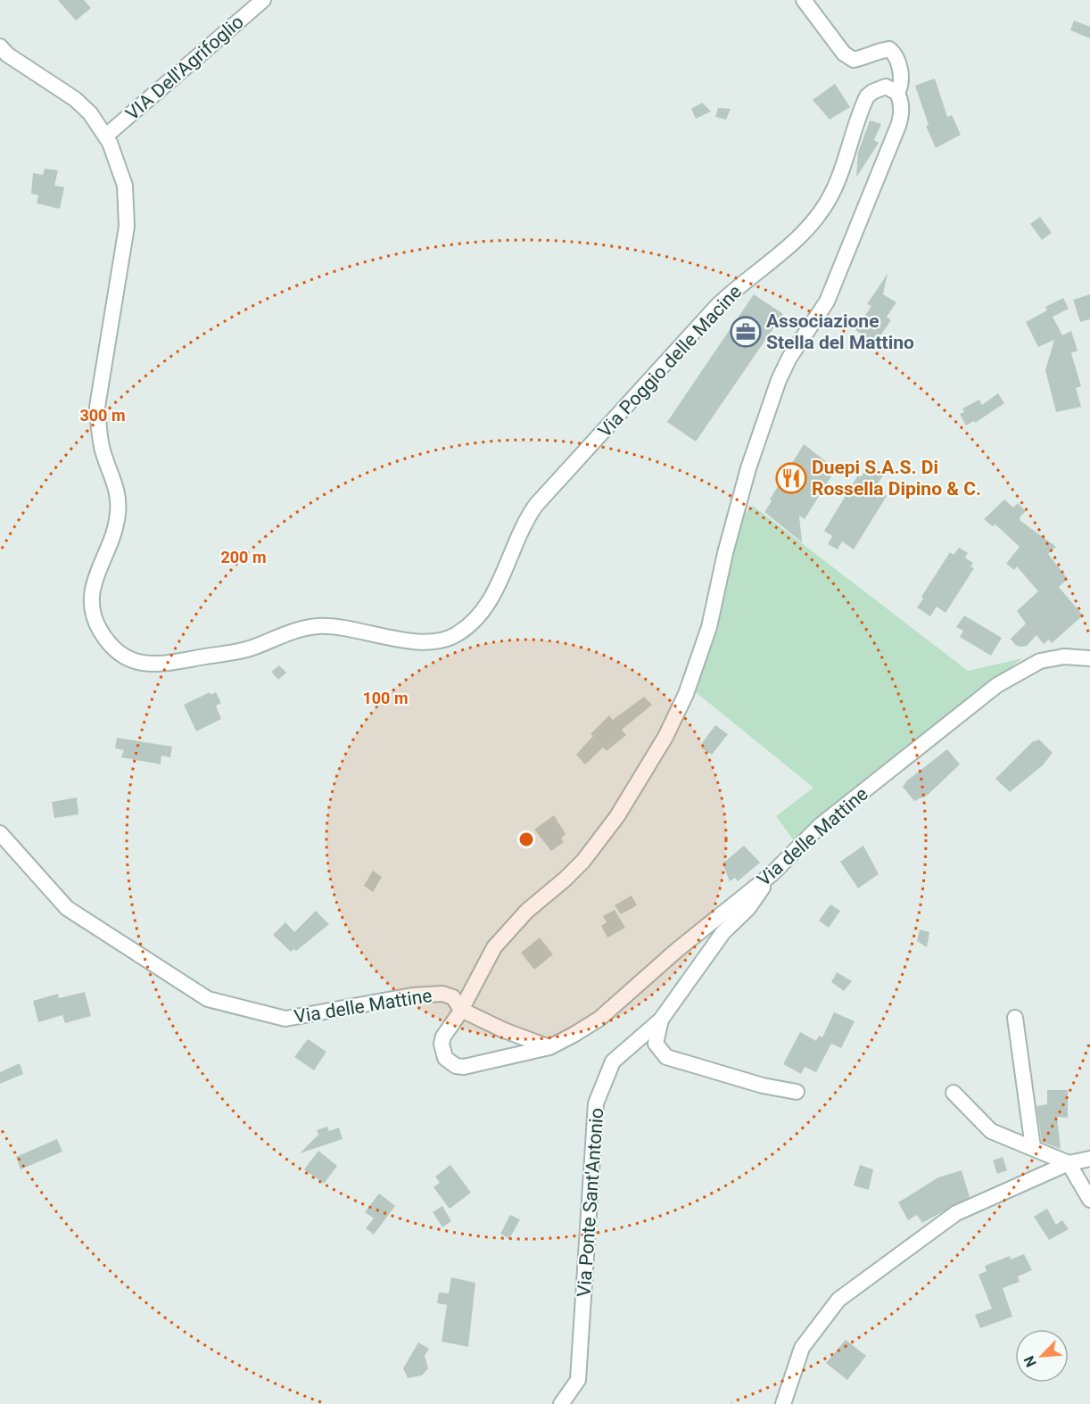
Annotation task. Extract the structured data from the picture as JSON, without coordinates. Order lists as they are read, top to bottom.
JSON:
{
  "streets": {
    "street": [
      "VIA Dell'Agrifoglio",
      "Via Poggio delle Macine",
      "Via delle Mattine",
      "Via Ponte Sant'Antonio"
    ]
  },
  "crossings": [
    ["VIA Dell'Agrifoglio", "Via Poggio delle Macine"],
    ["Via delle Mattine", "Via Ponte Sant'Antonio"]
  ],
  "places": {
    "office": ["Associazione Stella del Mattino"],
    "restaurant": ["Duepi S.A.S. Di Rossella Dipino & C."]
  },
  "north": "bottom left",
  "rings": ["300 m", "200 m", "100 m"]
}
